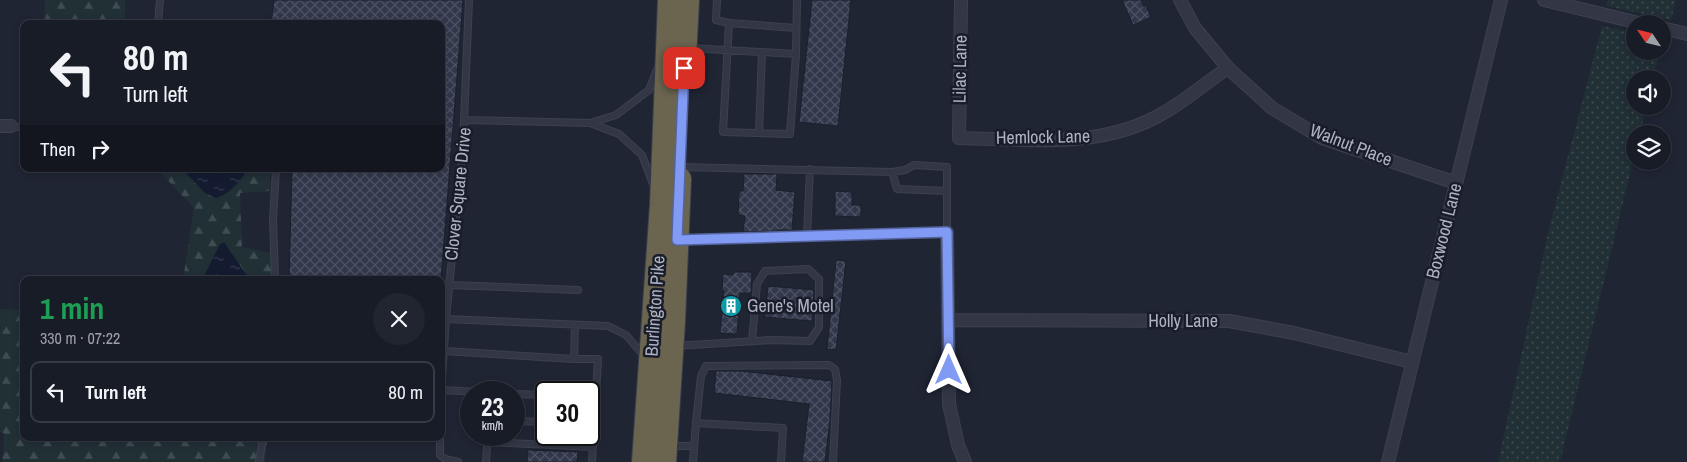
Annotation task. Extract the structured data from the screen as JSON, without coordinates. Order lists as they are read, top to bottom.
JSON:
{
  "streets": {
    "highway": ["Burlington Pike"],
    "street": [
      "Lilac Lane",
      "Hemlock Lane",
      "Walnut Place",
      "Boxwood Lane",
      "Holly Lane"
    ],
    "lane": ["Clover Square Drive"]
  },
  "crossings": [
    ["Lilac Lane", "Hemlock Lane"],
    ["Hemlock Lane", "Walnut Place"],
    ["Walnut Place", "Boxwood Lane"],
    ["Clover Square Drive", "Burlington Pike"],
    ["Boxwood Lane", "Holly Lane"]
  ],
  "places": {
    "building": ["Gene's Motel"]
  },
  "north": "top left",
  "page": {
    "turn": ["80 m", "Turn left"],
    "then": "Then",
    "heading": ["1 min", "330 m · 07:22"],
    "list": [
      {
        "name": "Turn left",
        "value": "80 m"
      }
    ],
    "speed": "23 km/h",
    "limit": "30"
  }
}
